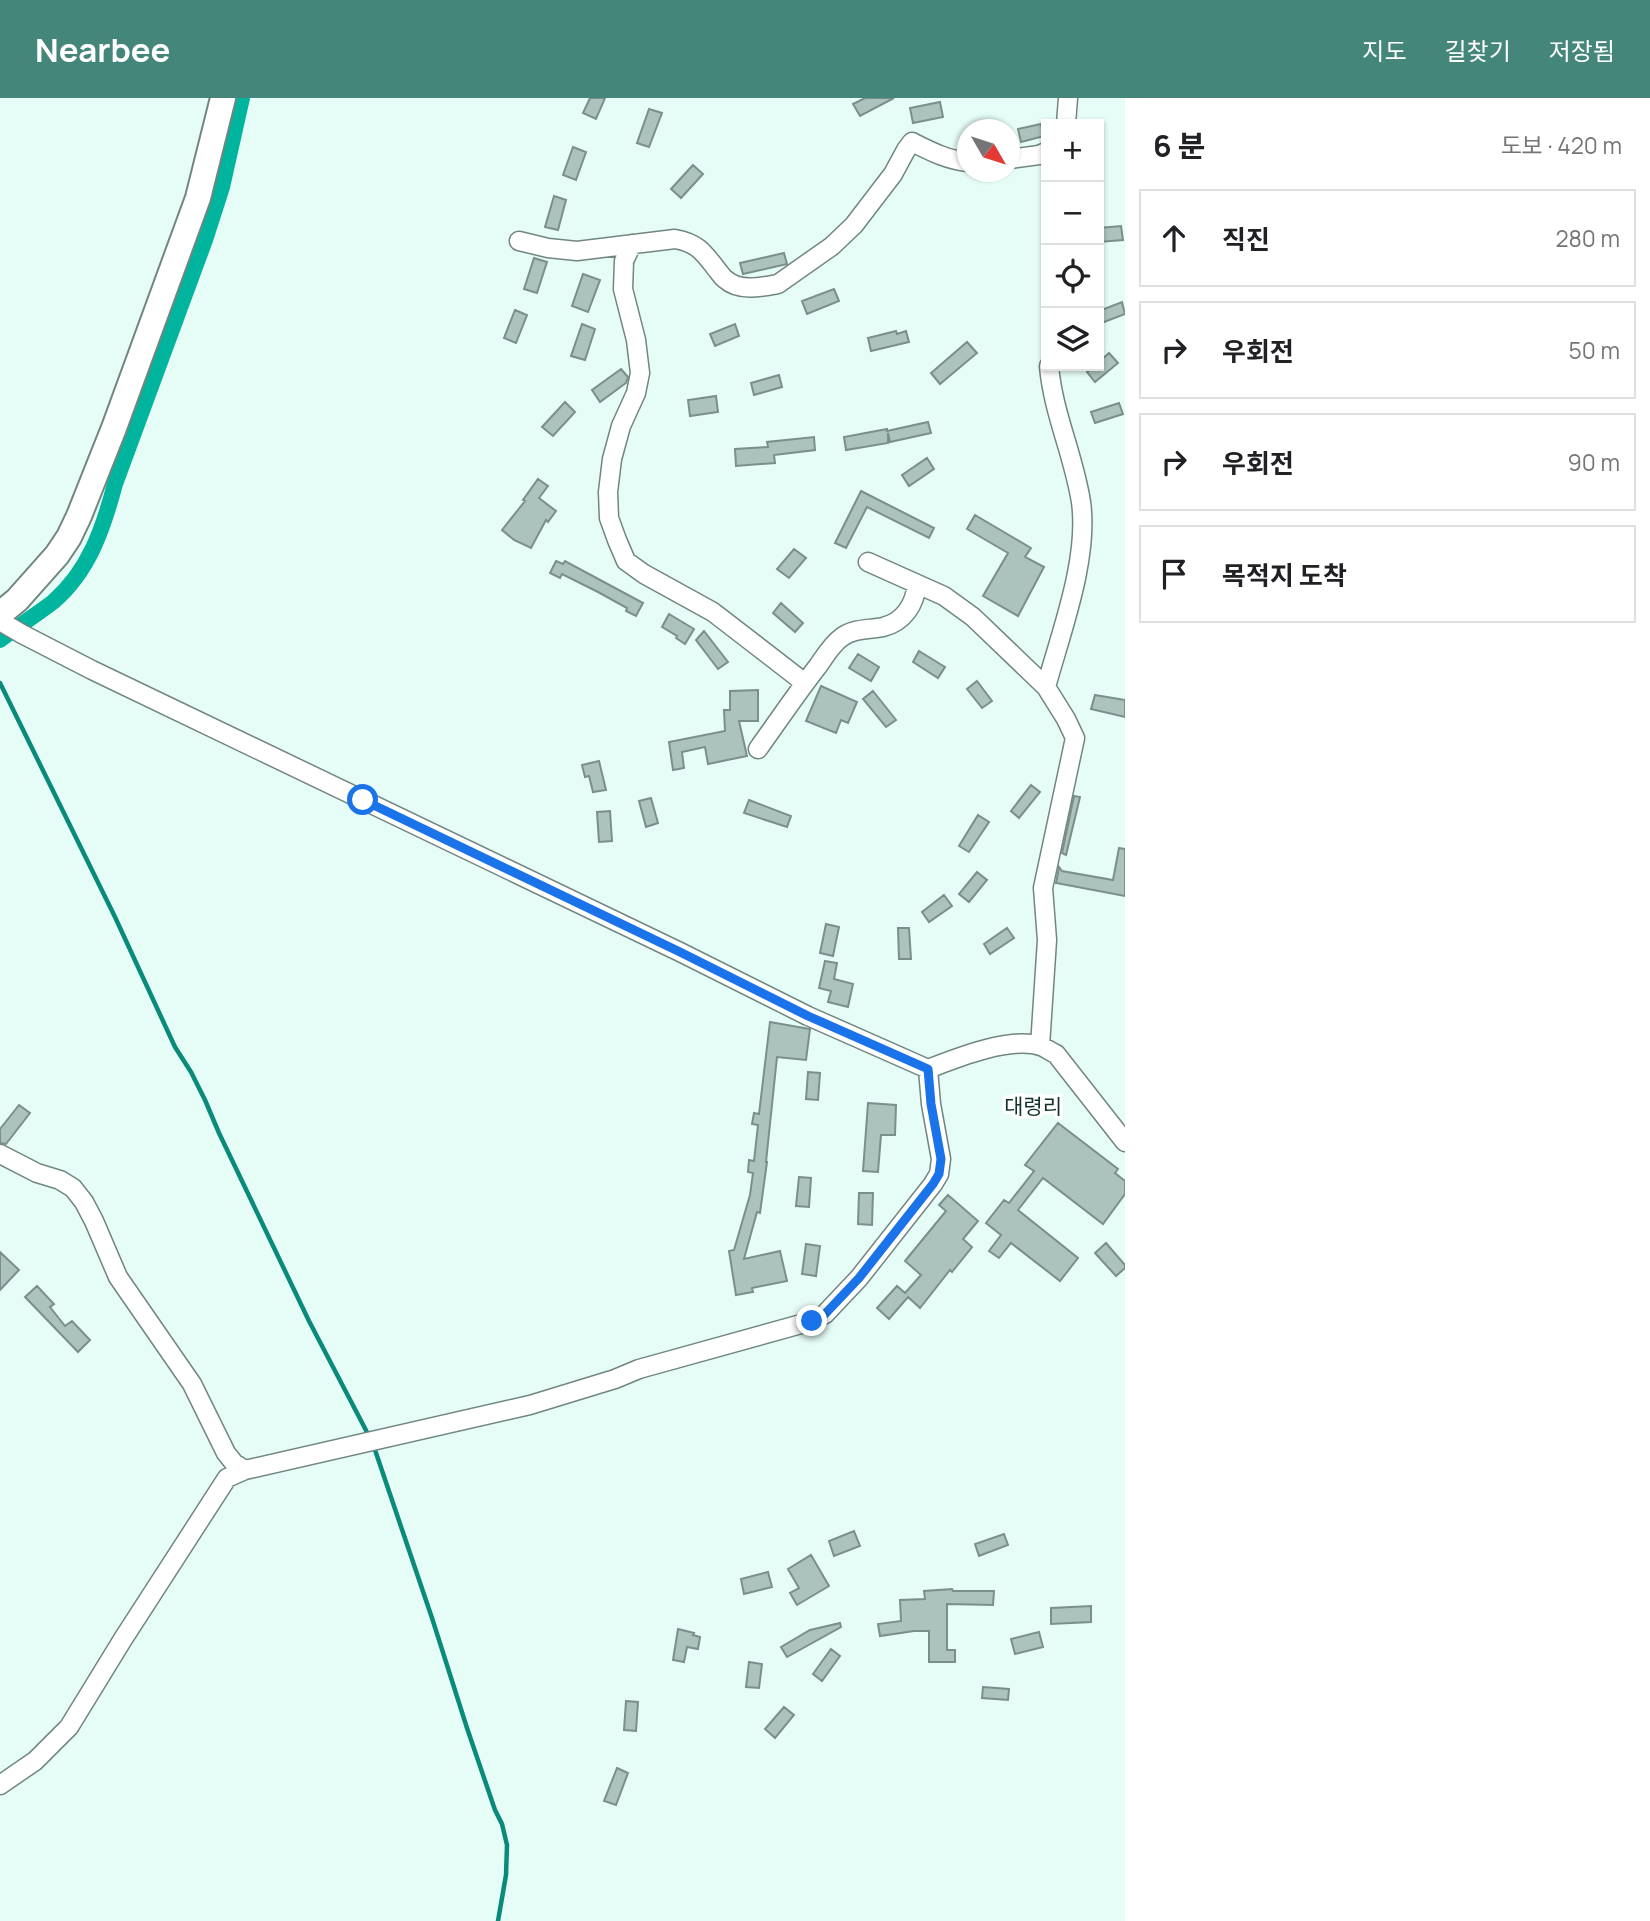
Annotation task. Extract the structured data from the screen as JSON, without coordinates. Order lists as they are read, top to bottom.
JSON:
{
  "districts": ["대령리"],
  "north": "bottom right",
  "page": {
    "header": "Nearbee",
    "nav": ["지도", "길찾기", "저장됨"],
    "heading": ["6 분", "도보 · 420 m"],
    "map_buttons": ["+", "−"],
    "list": [
      ["직진", "280 m"],
      ["우회전", "50 m"],
      ["우회전", "90 m"],
      "목적지 도착"
    ]
  }
}
